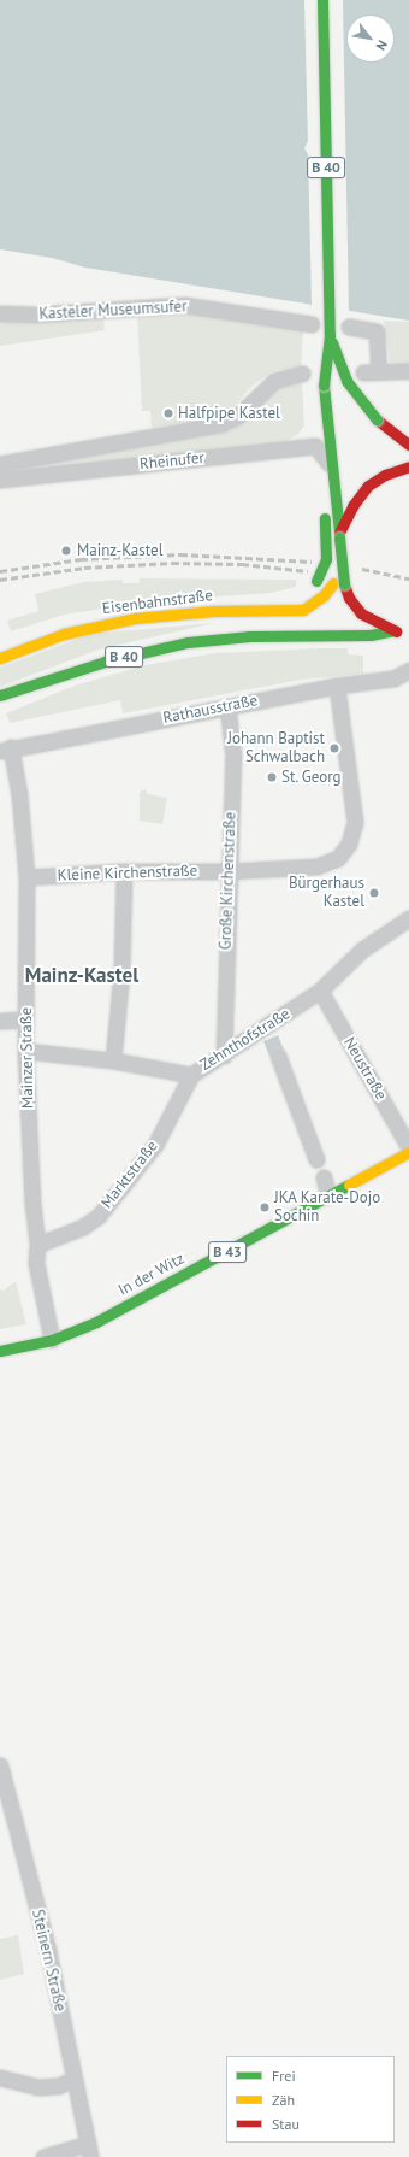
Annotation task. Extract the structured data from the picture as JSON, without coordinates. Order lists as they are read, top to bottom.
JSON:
{
  "streets": {
    "main road": [
      "B 40",
      "Eisenbahnstraße",
      "B 43",
      "In der Witz"
    ],
    "street": [
      "Kasteler Museumsufer",
      "Rheinufer",
      "Rathausstraße",
      "Kleine Kirchenstraße",
      "Große Kirchenstraße",
      "Zehnthofstraße",
      "Mainzer Straße",
      "Neustraße",
      "Marktstraße",
      "Steinern Straße"
    ]
  },
  "crossings": [
    ["B 40", "Rheinufer"],
    ["B 40", "Eisenbahnstraße"],
    ["Rathausstraße", "Kleine Kirchenstraße"],
    ["Rathausstraße", "Große Kirchenstraße"],
    ["Rathausstraße", "Mainzer Straße"],
    ["Kleine Kirchenstraße", "Große Kirchenstraße"],
    ["Kleine Kirchenstraße", "Mainzer Straße"],
    ["Große Kirchenstraße", "Zehnthofstraße"],
    ["Zehnthofstraße", "Mainzer Straße"],
    ["Zehnthofstraße", "Neustraße"],
    ["Zehnthofstraße", "Marktstraße"],
    ["Mainzer Straße", "Marktstraße"],
    ["Mainzer Straße", "In der Witz"]
  ],
  "districts": ["Mainz-Kastel"],
  "places": [
    "Halfpipe Kastel",
    "Mainz-Kastel",
    "Johann Baptist Schwalbach",
    "St. Georg",
    "Bürgerhaus Kastel",
    "JKA Karate-Dojo Sochin"
  ],
  "legend": ["Frei", "Zäh", "Stau"],
  "north": "bottom right"
}
